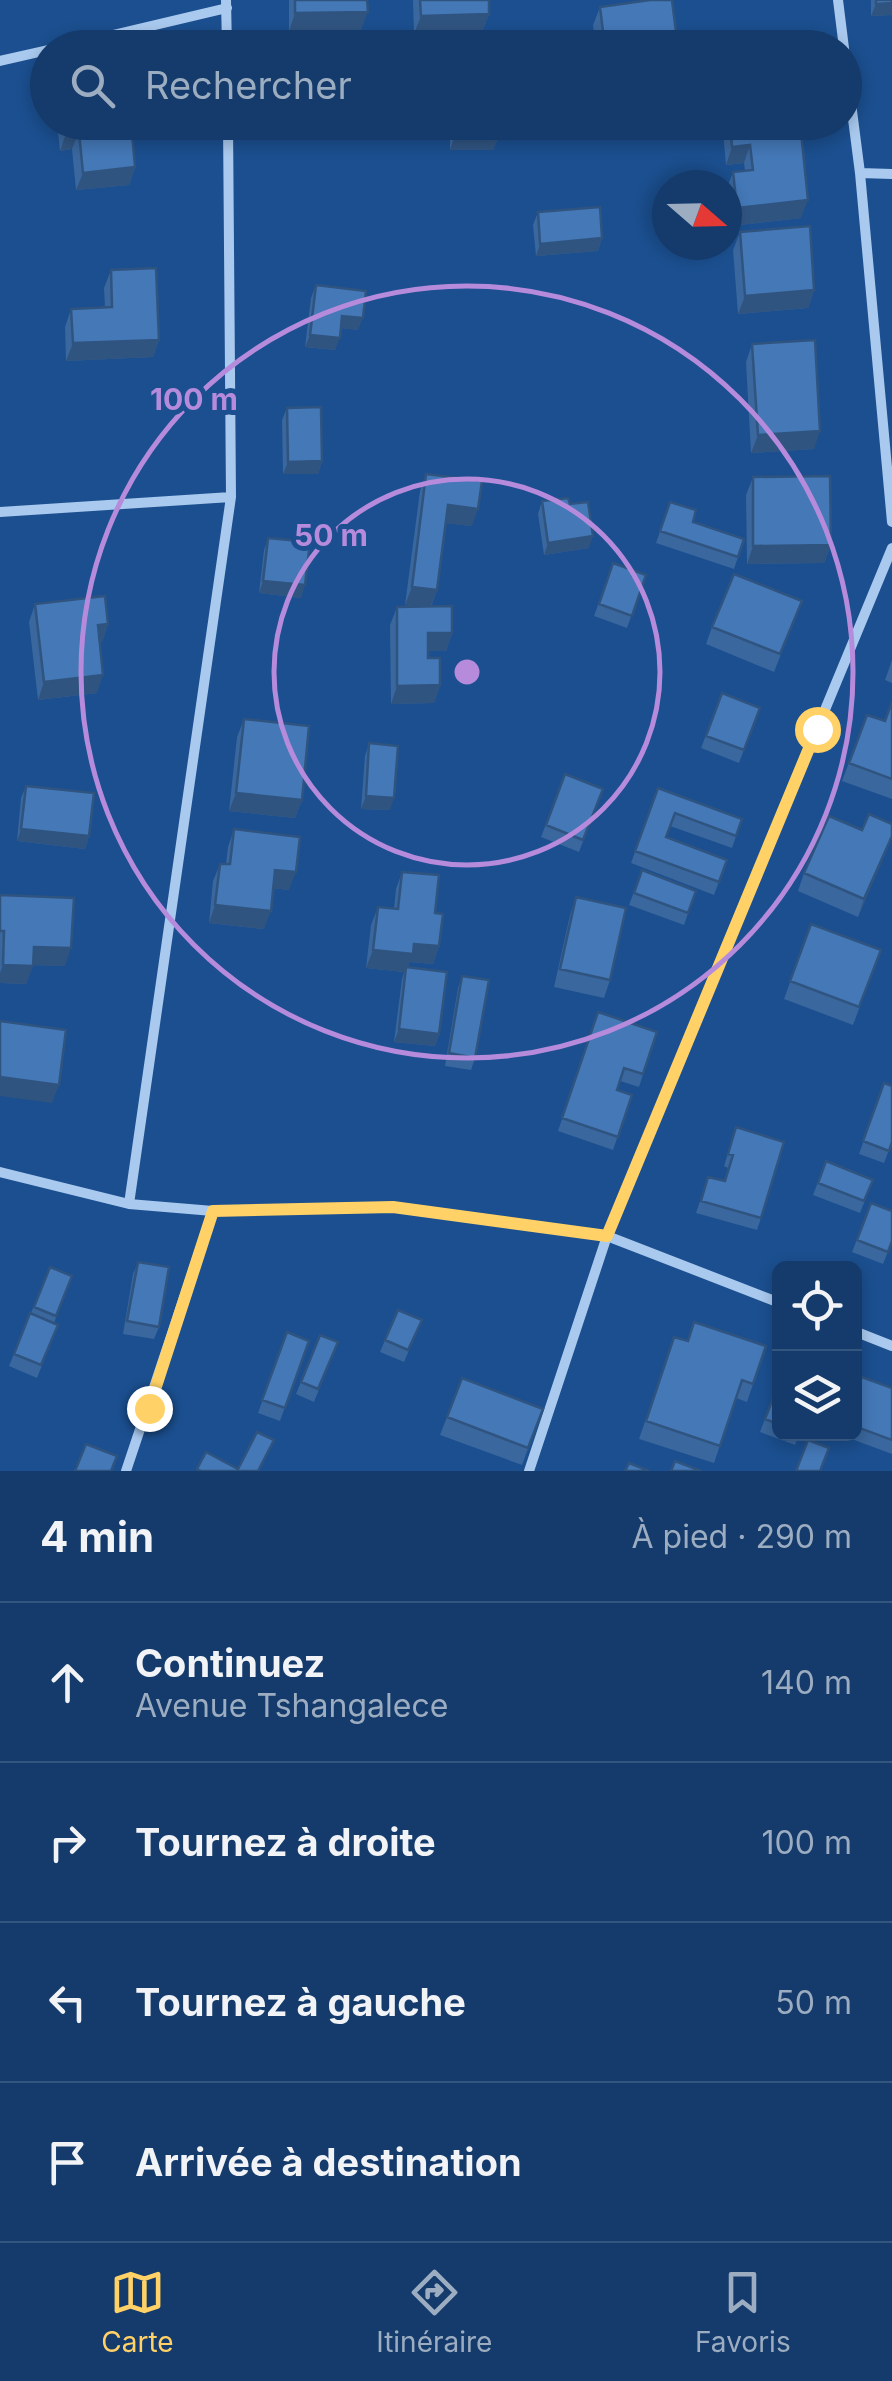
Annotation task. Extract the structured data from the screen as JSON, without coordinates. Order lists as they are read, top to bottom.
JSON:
{
  "north": "right",
  "page": {
    "search": "Rechercher",
    "heading": ["4 min", "À pied · 290 m"],
    "list": [
      ["Continuez", "Avenue Tshangalece", "140 m"],
      ["Tournez à droite", "100 m"],
      ["Tournez à gauche", "50 m"],
      "Arrivée à destination"
    ],
    "nav": ["Carte", "Itinéraire", "Favoris"]
  },
  "rings": ["100 m", "50 m"]
}
